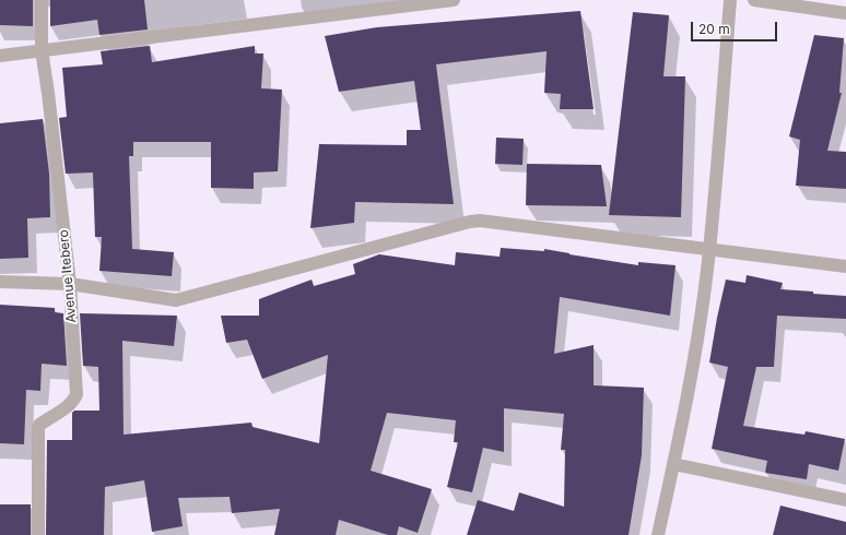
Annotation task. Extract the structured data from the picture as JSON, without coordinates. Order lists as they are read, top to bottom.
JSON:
{
  "streets": {
    "street": ["Avenue Itebero"]
  },
  "scale_bar": "20 m"
}
